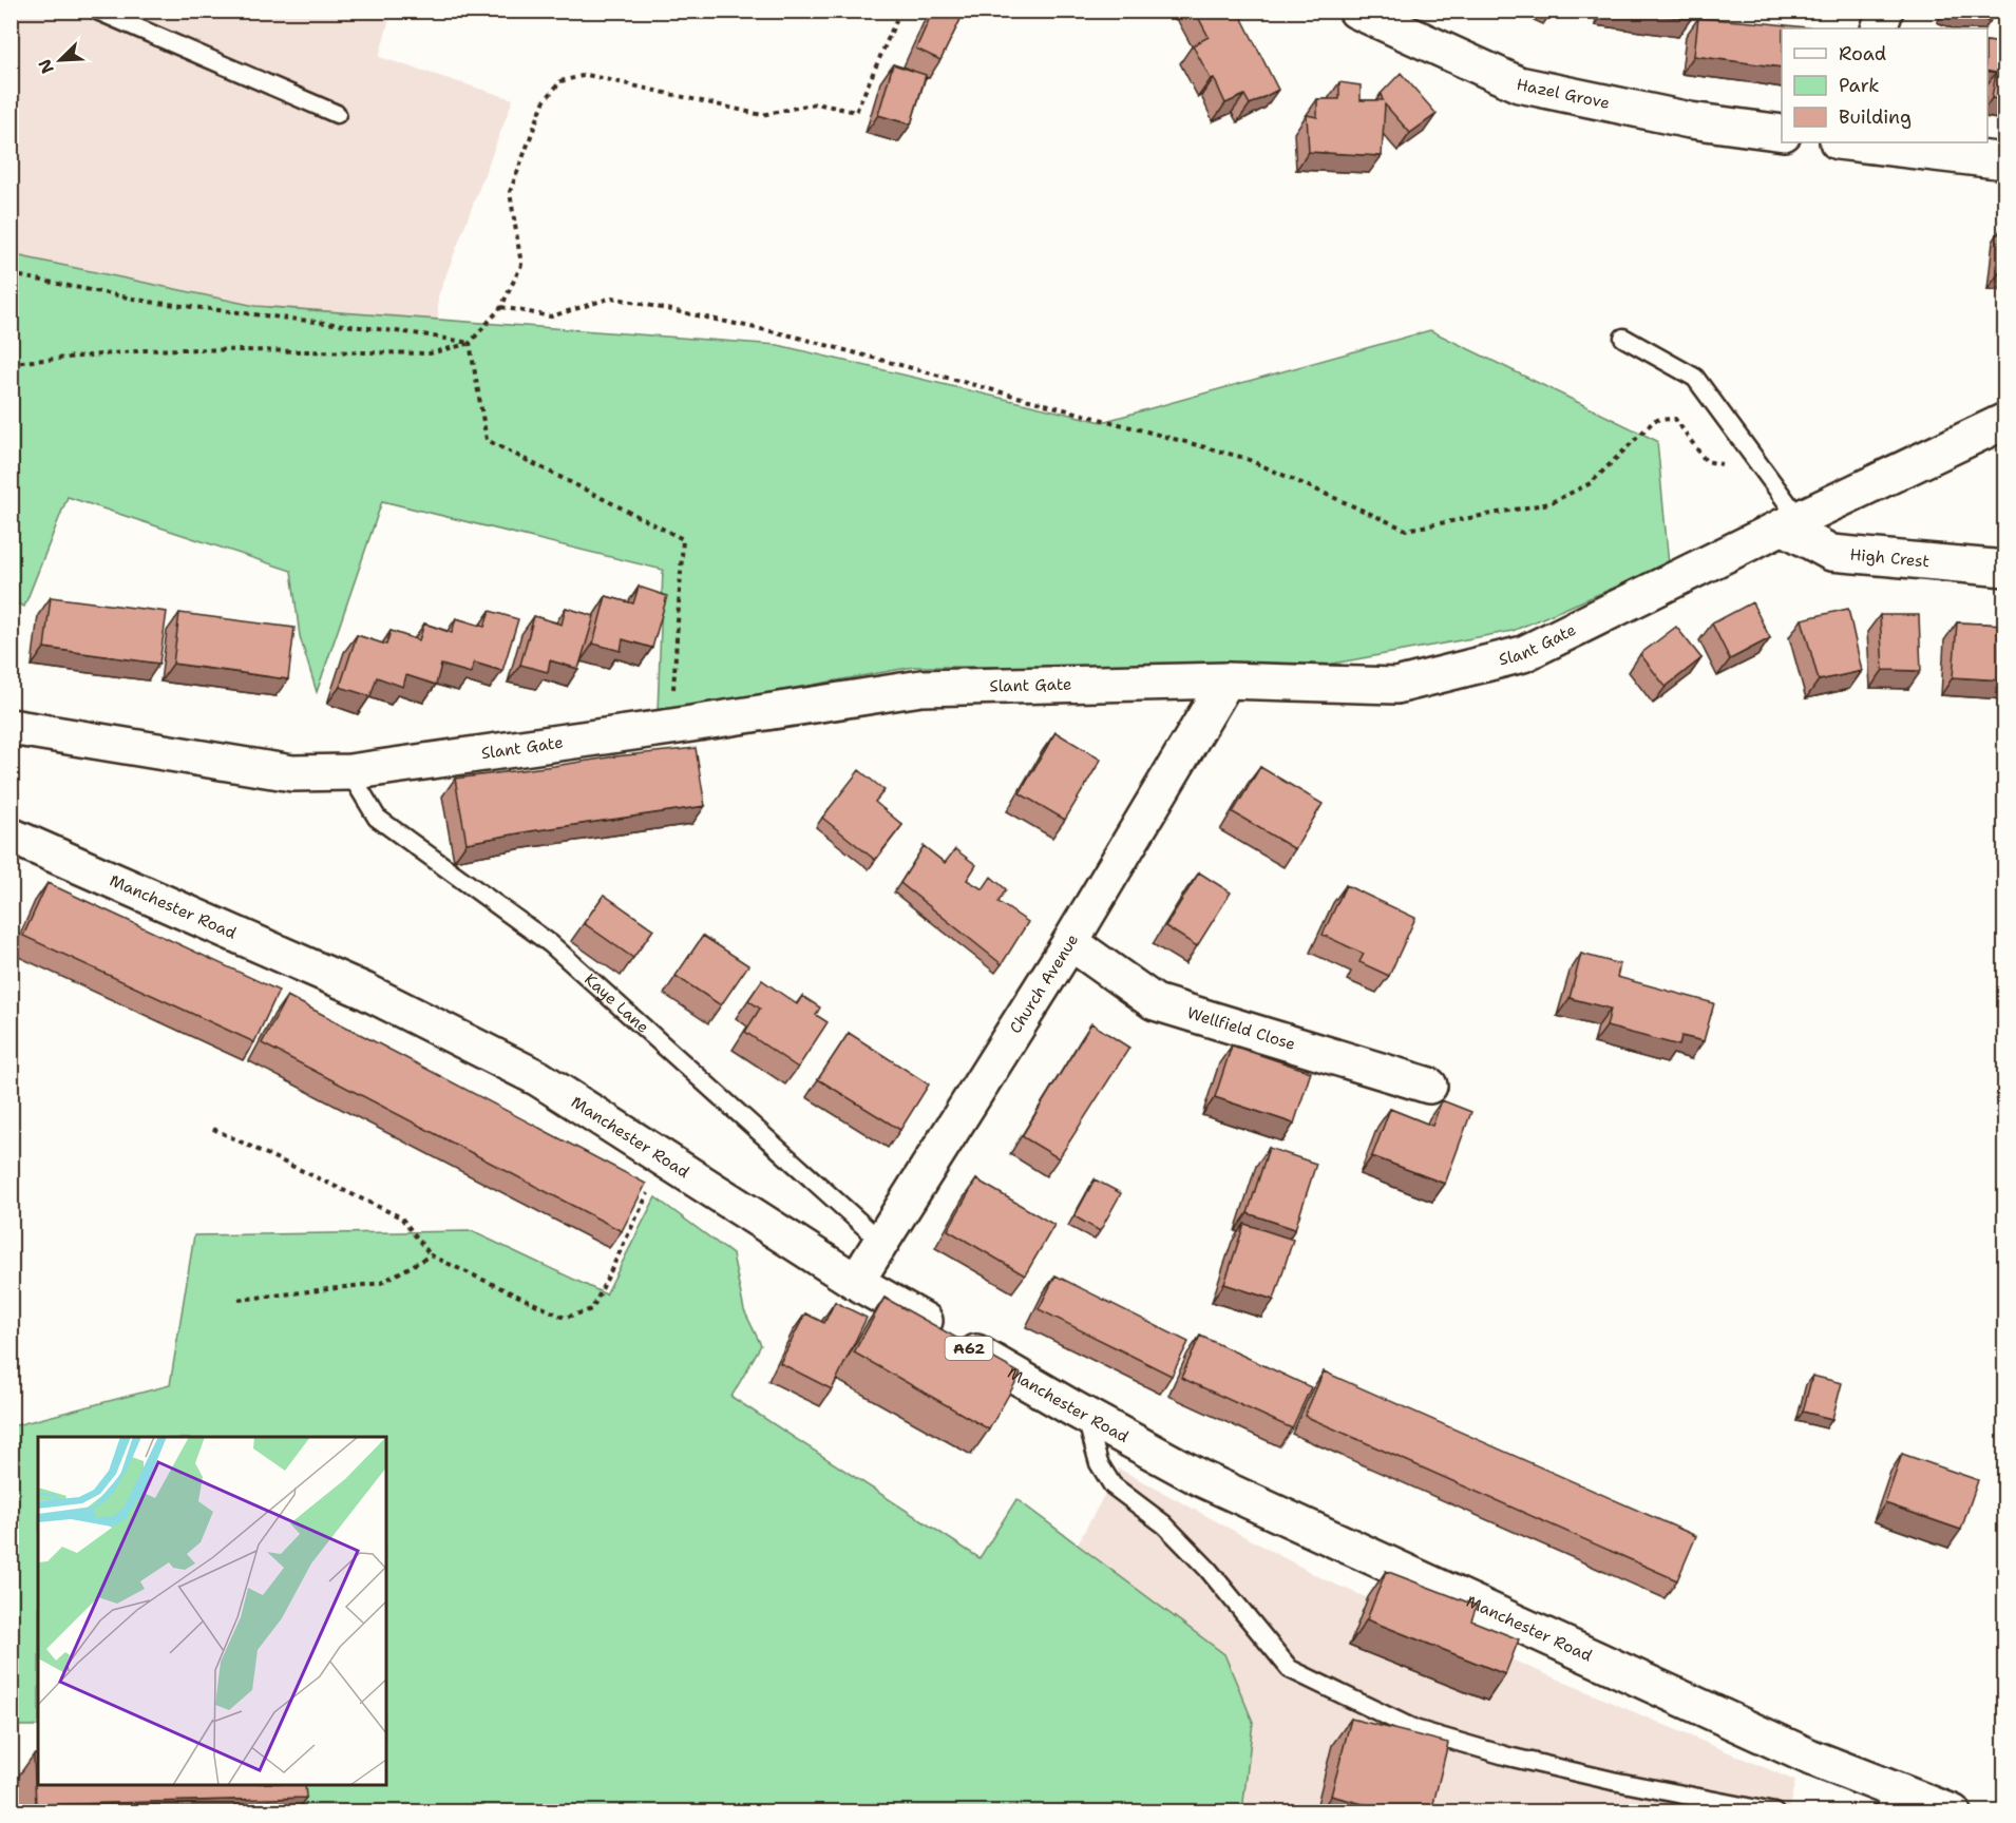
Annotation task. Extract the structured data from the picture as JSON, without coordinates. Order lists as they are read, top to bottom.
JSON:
{
  "streets": {
    "street": [
      "Hazel Grove",
      "High Crest",
      "Slant Gate",
      "Manchester Road",
      "Church Avenue",
      "Wellfield Close",
      "A62"
    ],
    "lane": ["Kaye Lane"]
  },
  "crossings": [
    ["High Crest", "Slant Gate"],
    ["Slant Gate", "Church Avenue"],
    ["Slant Gate", "Kaye Lane"],
    ["Manchester Road", "Church Avenue"],
    ["Church Avenue", "Kaye Lane"],
    ["Church Avenue", "Wellfield Close"]
  ],
  "legend": ["Road", "Park", "Building"],
  "north": "bottom left"
}
